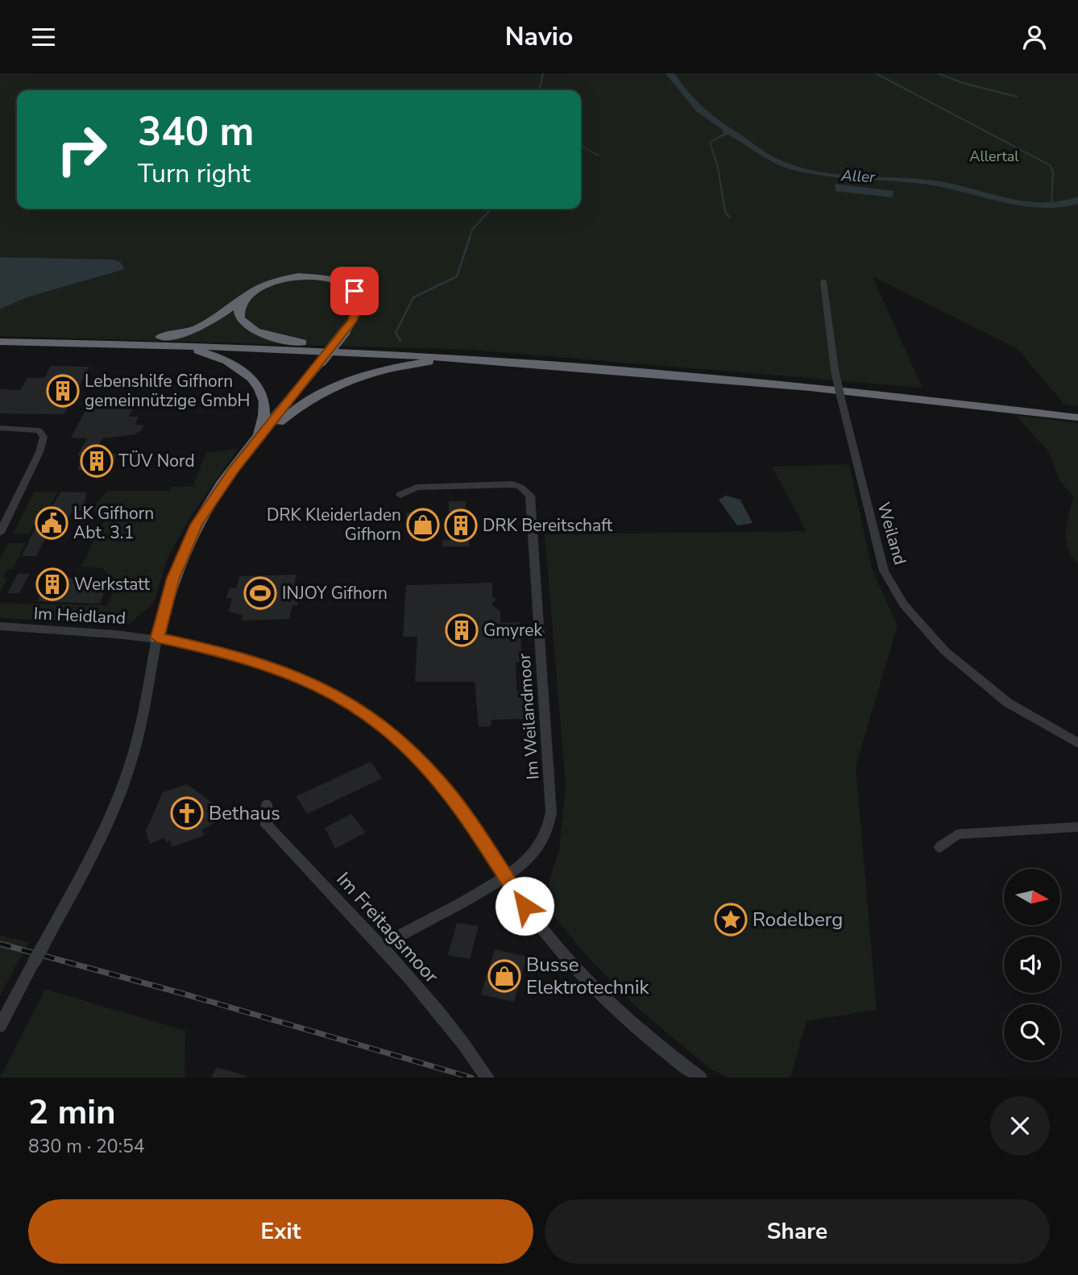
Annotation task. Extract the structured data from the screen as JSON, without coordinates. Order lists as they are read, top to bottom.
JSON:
{
  "streets": {
    "street": [
      "Weiland",
      "Im Heidland",
      "Im Weilandmoor",
      "Im Freitagsmoor"
    ]
  },
  "crossings": [
    ["Im Heidland", "Im Weilandmoor"],
    ["Im Weilandmoor", "Im Freitagsmoor"]
  ],
  "water": ["Aller"],
  "parks": ["Allertal"],
  "places": {
    "building": [
      "Lebenshilfe Gifhorn gemeinnützige GmbH",
      "TÜV Nord",
      "DRK Bereitschaft",
      "Werkstatt",
      "Gmyrek"
    ],
    "public building": ["LK Gifhorn Abt. 3.1"],
    "shop": ["DRK Kleiderladen Gifhorn", "Busse Elektrotechnik"],
    "sports": ["INJOY Gifhorn"],
    "church": ["Bethaus"],
    "place": ["Rodelberg"]
  },
  "north": "right",
  "page": {
    "header": "Navio",
    "turn": ["340 m", "Turn right"],
    "heading": ["2 min", "830 m · 20:54"],
    "buttons": ["Exit", "Share"]
  }
}
